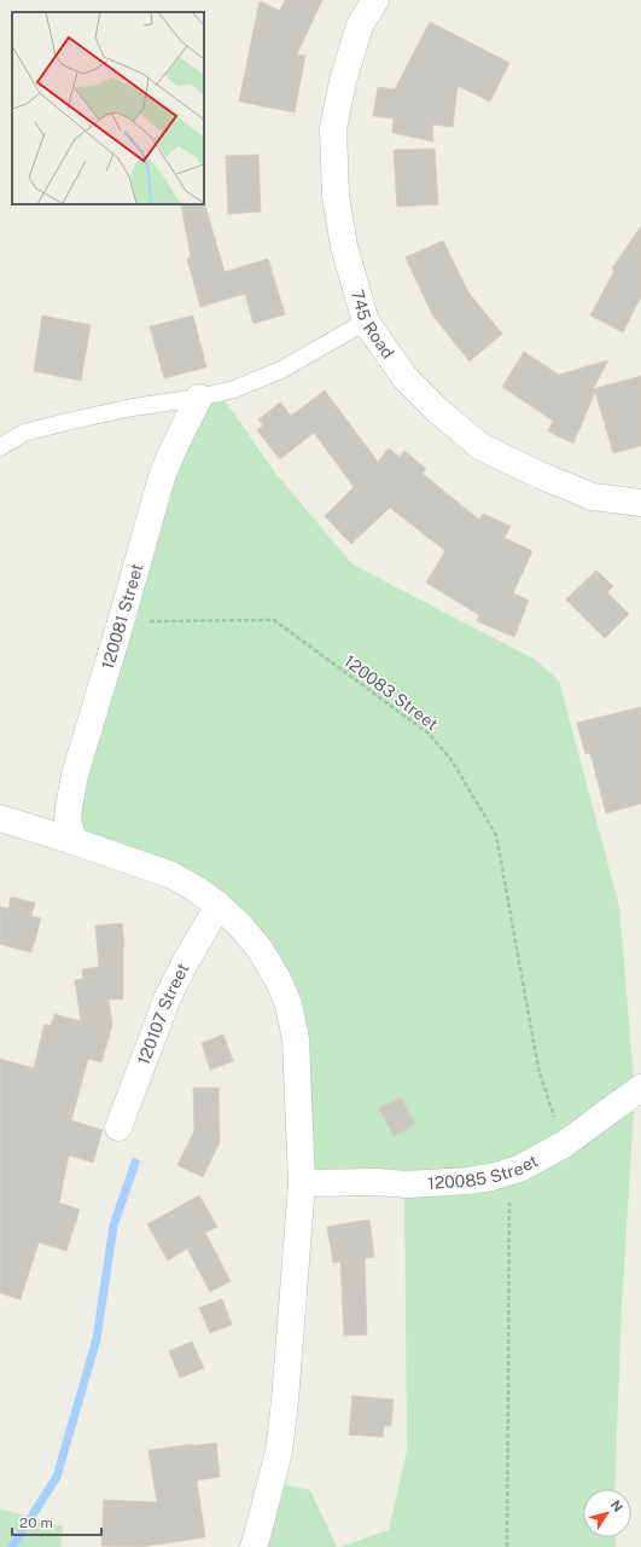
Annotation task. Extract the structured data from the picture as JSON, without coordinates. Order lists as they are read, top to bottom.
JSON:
{
  "streets": {
    "street": [
      "745 Road",
      "120081 Street",
      "120107 Street",
      "120085 Street"
    ],
    "path": ["120083 Street"]
  },
  "crossings": [
    ["120081 Street", "120083 Street"],
    ["120083 Street", "120085 Street"]
  ],
  "scale_bar": "20 m",
  "north": "top right"
}
